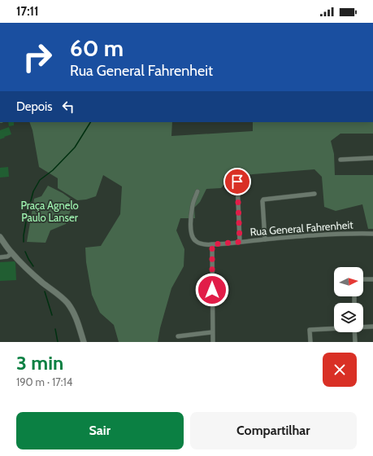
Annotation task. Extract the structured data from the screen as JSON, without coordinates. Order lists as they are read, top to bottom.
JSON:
{
  "streets": {
    "street": ["Rua General Fahrenheit"]
  },
  "parks": ["Praça Agnelo Paulo Lanser"],
  "north": "right",
  "page": {
    "status": "17:11",
    "turn": ["60 m", "Rua General Fahrenheit"],
    "then": "Depois",
    "heading": ["3 min", "190 m · 17:14"],
    "buttons": ["Sair", "Compartilhar"]
  }
}
